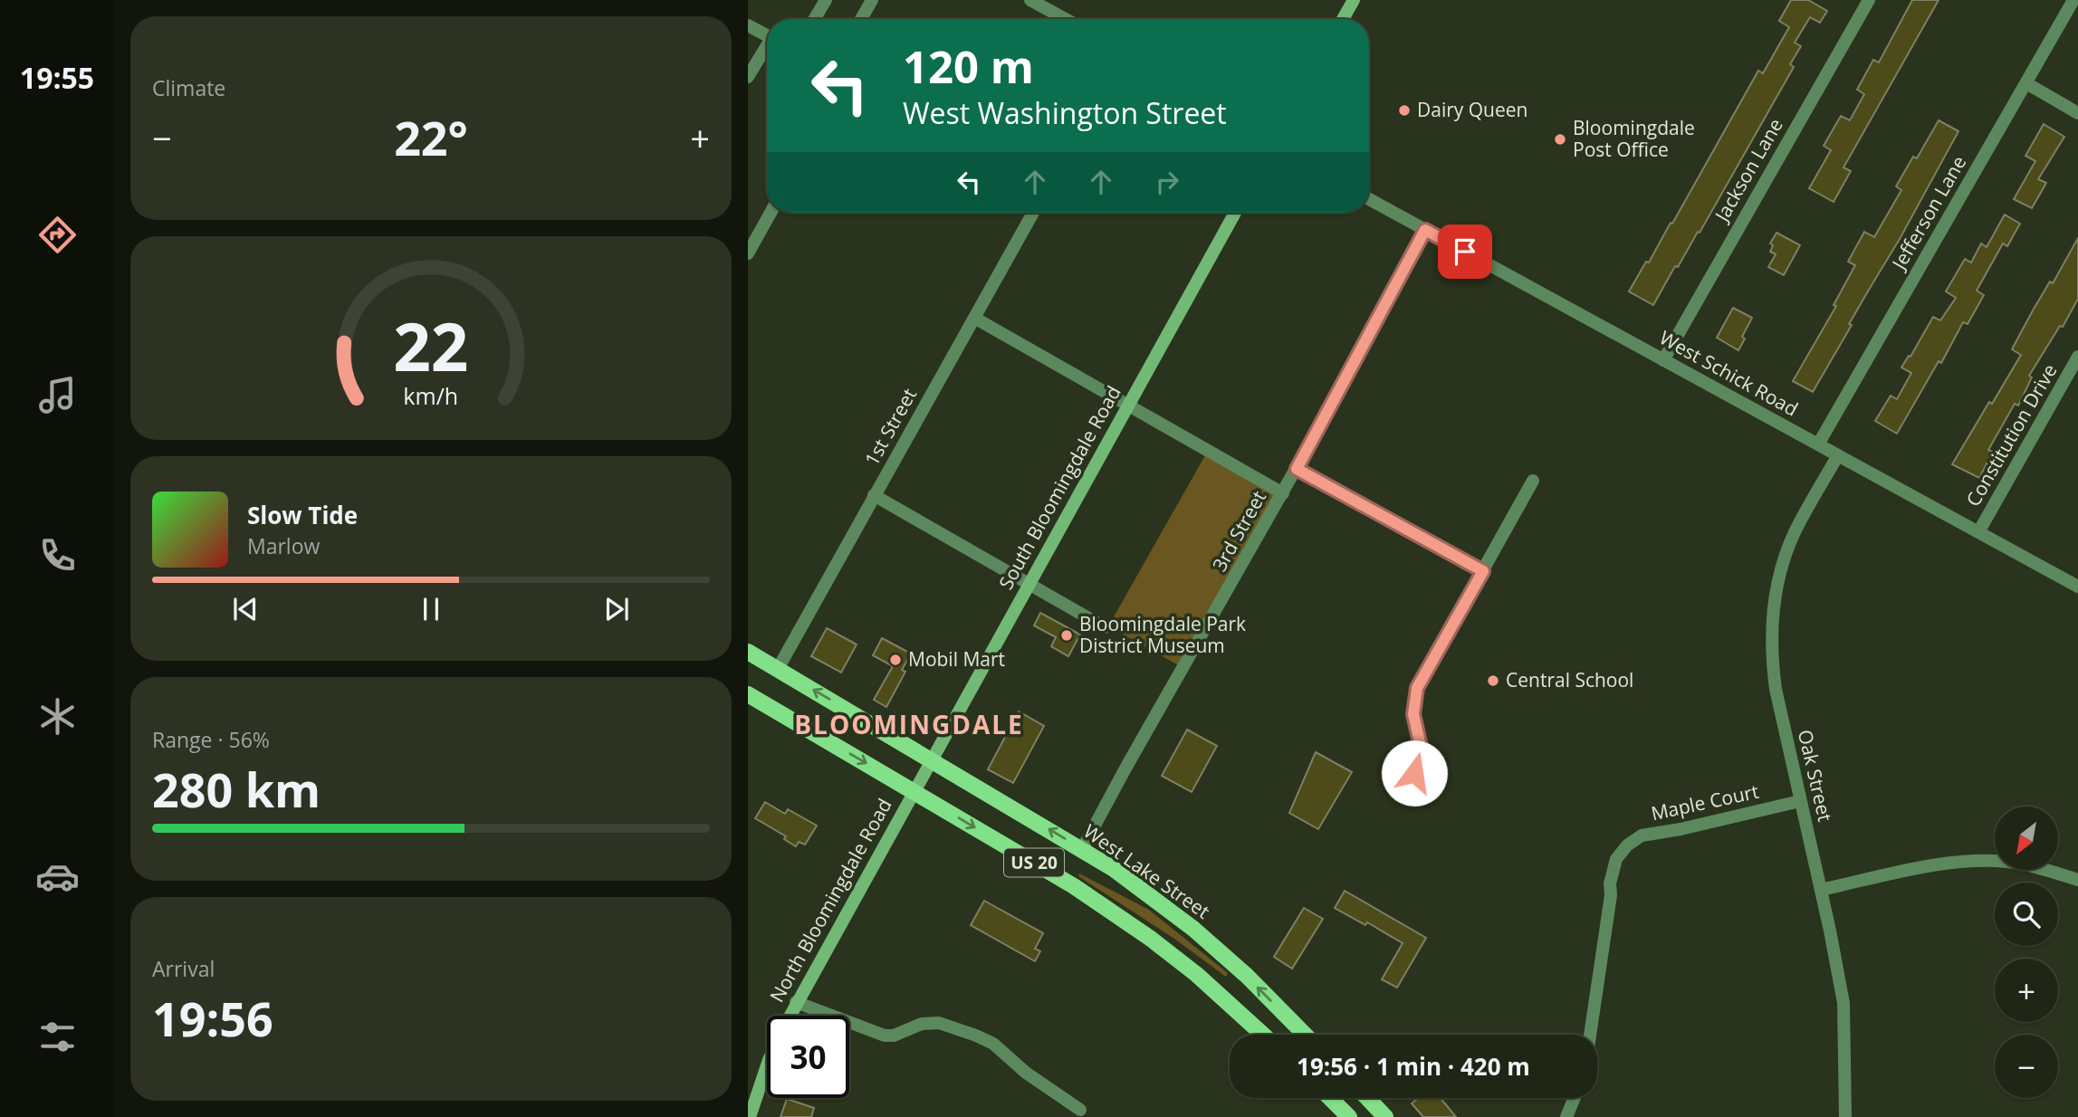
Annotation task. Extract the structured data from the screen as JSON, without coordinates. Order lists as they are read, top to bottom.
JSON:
{
  "streets": {
    "main road": [
      "South Bloomingdale Road",
      "US 20",
      "West Lake Street",
      "North Bloomingdale Road"
    ],
    "street": [
      "Jackson Lane",
      "Jefferson Lane",
      "West Schick Road",
      "1st Street",
      "Constitution Drive",
      "3rd Street",
      "Oak Street",
      "Maple Court"
    ]
  },
  "crossings": [
    ["Jackson Lane", "West Schick Road"],
    ["Jefferson Lane", "West Schick Road"],
    ["West Schick Road", "Constitution Drive"],
    ["West Schick Road", "3rd Street"],
    ["West Schick Road", "Oak Street"],
    ["1st Street", "US 20"],
    ["South Bloomingdale Road", "US 20"],
    ["South Bloomingdale Road", "West Lake Street"],
    ["South Bloomingdale Road", "North Bloomingdale Road"],
    ["3rd Street", "West Lake Street"],
    ["Oak Street", "Maple Court"],
    ["US 20", "West Lake Street"],
    ["US 20", "North Bloomingdale Road"]
  ],
  "districts": ["BLOOMINGDALE"],
  "places": [
    "Dairy Queen",
    "Bloomingdale Post Office",
    "Bloomingdale Park District Museum",
    "Mobil Mart",
    "Central School"
  ],
  "north": "bottom left",
  "page": {
    "tabs": "19:55",
    "tile": [
      "Climate",
      ["Range · 56%", "280 km"],
      ["Arrival", "19:56"]
    ],
    "turn": ["120 m", "West Washington Street"],
    "heat": ["−", "22°", "+"],
    "song": ["Slow Tide", "Marlow"],
    "map_buttons": ["+", "−"],
    "limit": "30",
    "trip": "19:56 · 1 min · 420 m",
    "gauge": ["22", "km/h"]
  }
}
